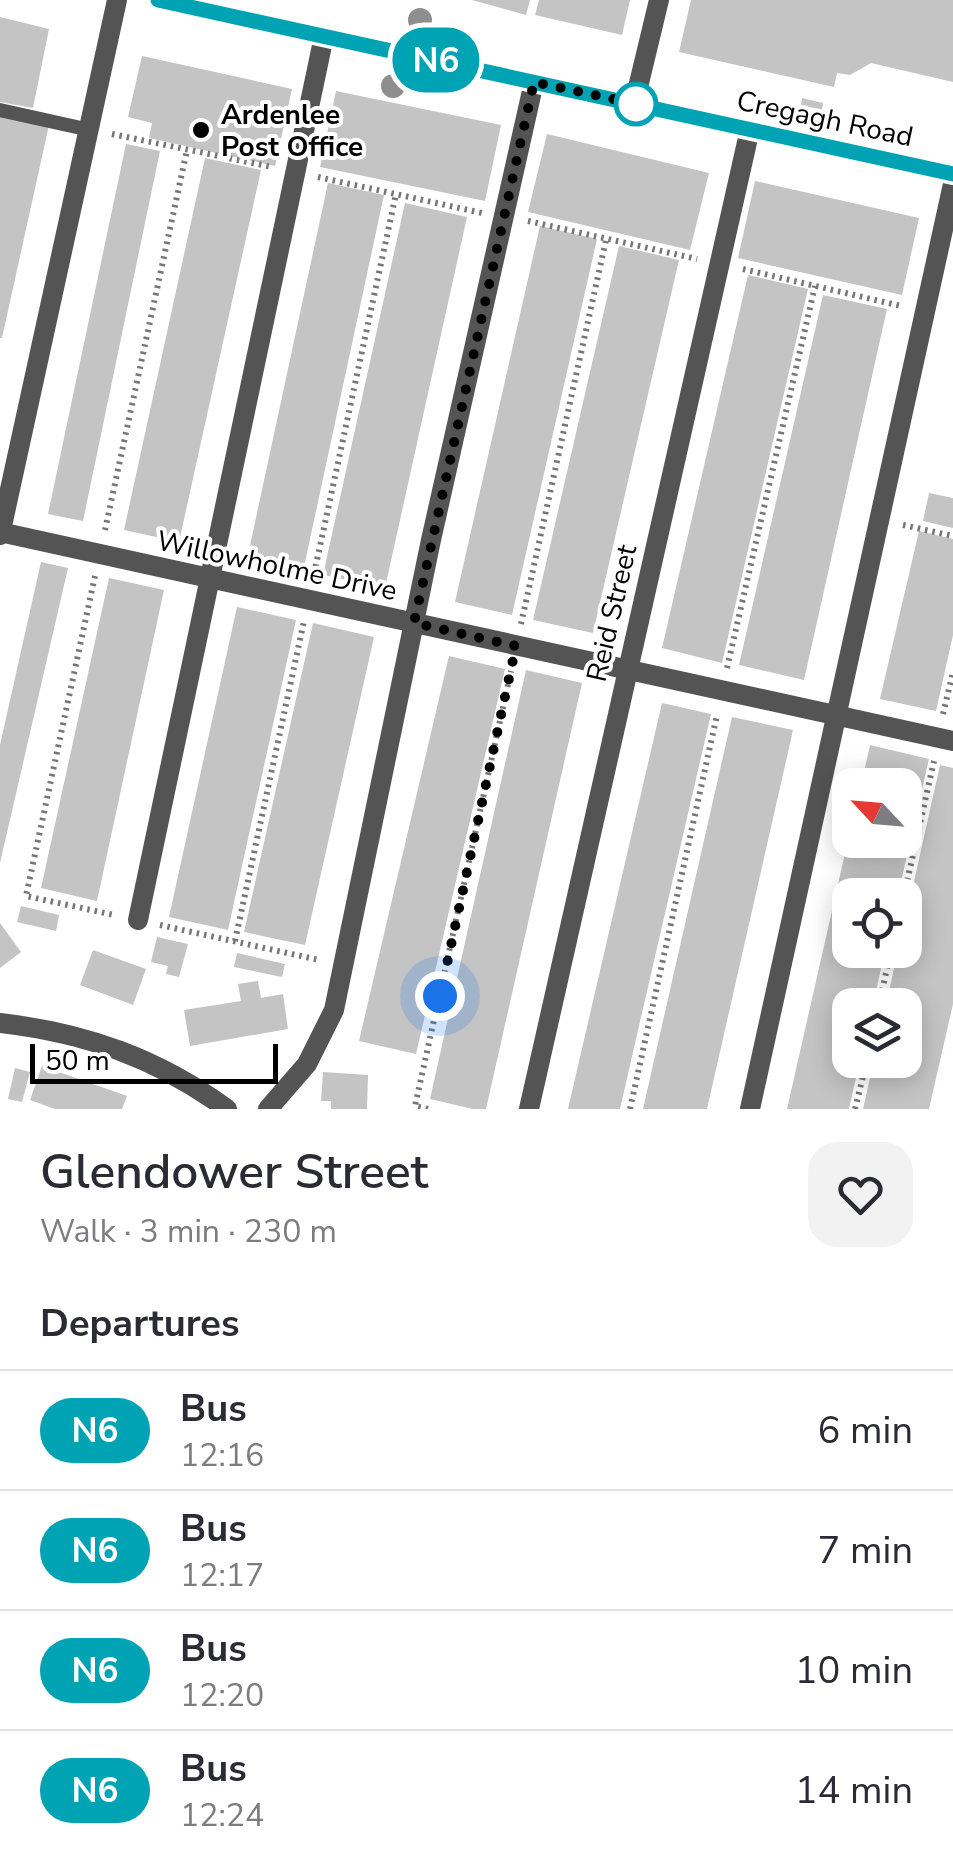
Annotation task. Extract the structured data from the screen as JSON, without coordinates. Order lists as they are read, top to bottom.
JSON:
{
  "streets": {
    "street": ["Cregagh Road", "Willowholme Drive", "Reid Street"]
  },
  "crossings": [
    ["Cregagh Road", "Reid Street"],
    ["Willowholme Drive", "Reid Street"]
  ],
  "places": ["Ardenlee Post Office"],
  "lines": ["bus line N6"],
  "scale_bar": "50 m",
  "north": "top left",
  "page": {
    "on_map": "N6",
    "scale": "50 m",
    "heading": [
      ["Glendower Street", "Walk · 3 min · 230 m"],
      "Departures"
    ],
    "list": [
      {
        "mark": "N6",
        "name": "Bus",
        "note": "12:16",
        "value": "6 min"
      },
      {
        "mark": "N6",
        "name": "Bus",
        "note": "12:17",
        "value": "7 min"
      },
      {
        "mark": "N6",
        "name": "Bus",
        "note": "12:20",
        "value": "10 min"
      },
      {
        "mark": "N6",
        "name": "Bus",
        "note": "12:24",
        "value": "14 min"
      }
    ]
  }
}
